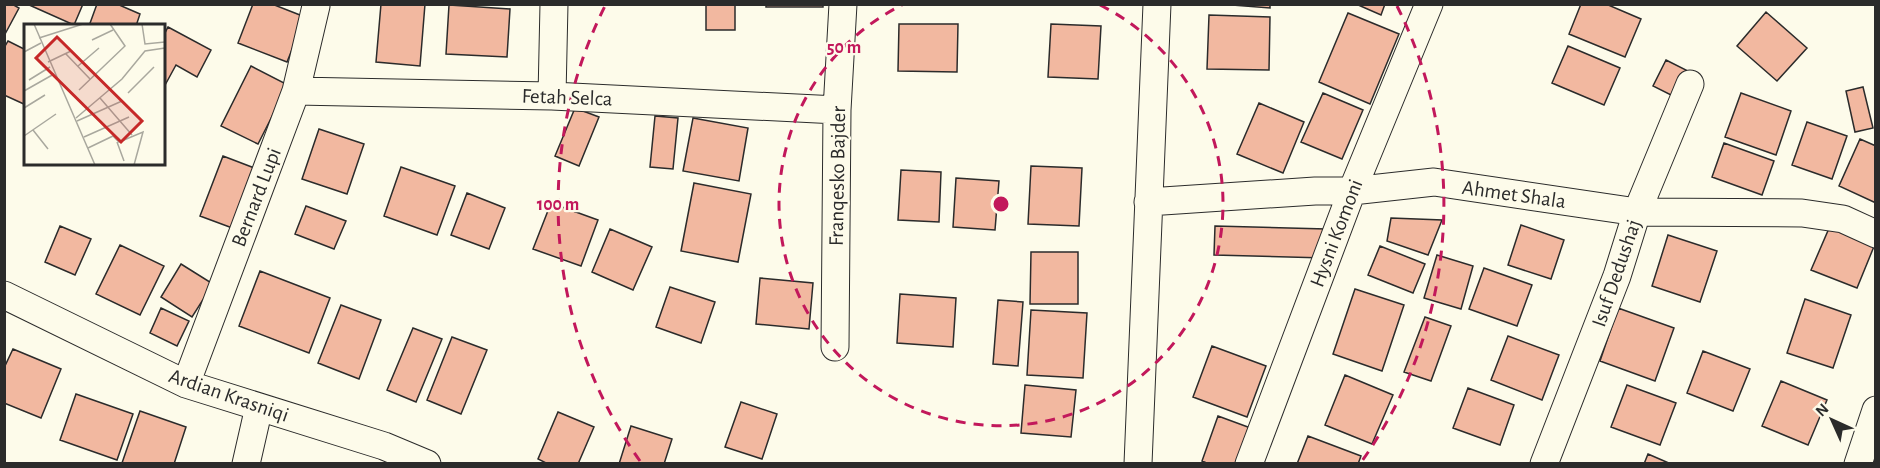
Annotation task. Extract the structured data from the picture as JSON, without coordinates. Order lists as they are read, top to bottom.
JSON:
{
  "streets": {
    "street": [
      "Fetah Selca",
      "Franqesko Bajder",
      "Ahmet Shala",
      "Bernard Lupi",
      "Hysni Komoni",
      "Isuf Dedushaj",
      "Ardian Krasniqi"
    ]
  },
  "crossings": [
    ["Fetah Selca", "Franqesko Bajder"],
    ["Fetah Selca", "Bernard Lupi"],
    ["Ahmet Shala", "Hysni Komoni"],
    ["Ahmet Shala", "Isuf Dedushaj"],
    ["Bernard Lupi", "Ardian Krasniqi"]
  ],
  "north": "top left",
  "rings": ["50 m", "100 m"]
}
